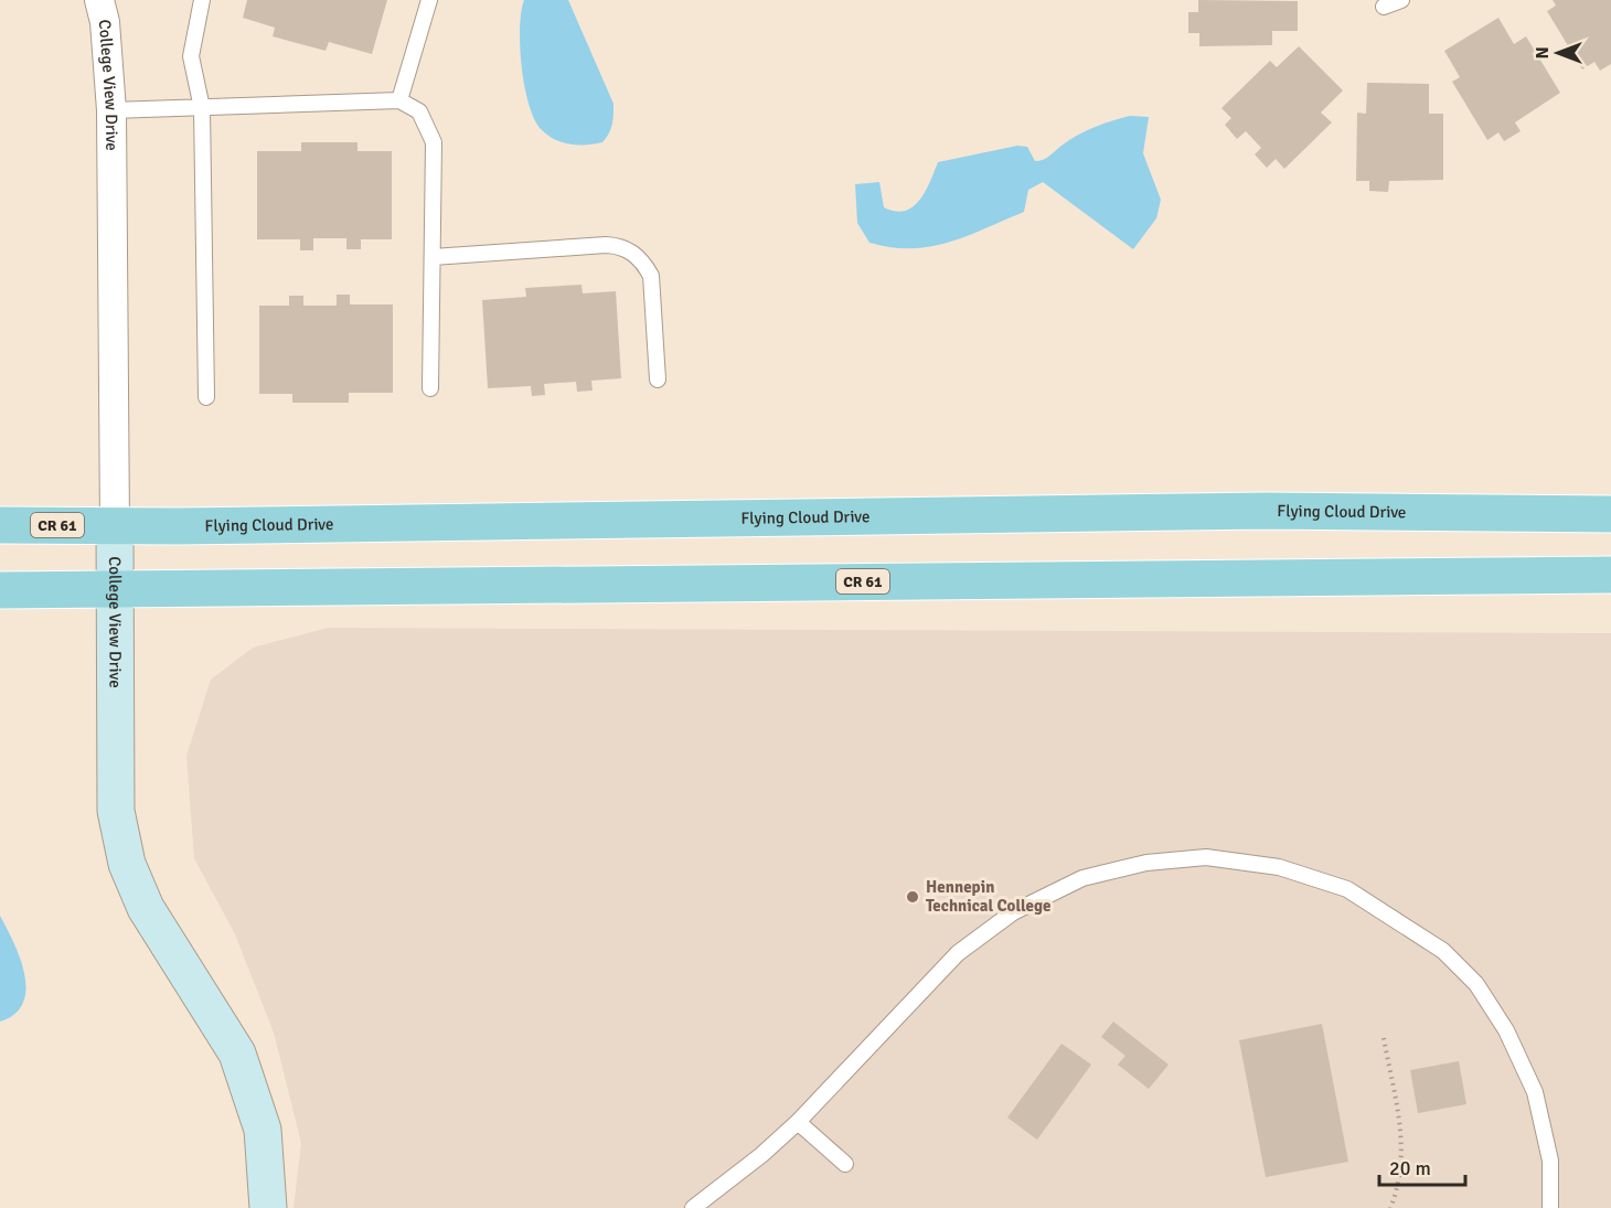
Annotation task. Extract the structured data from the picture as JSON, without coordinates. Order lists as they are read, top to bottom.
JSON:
{
  "streets": {
    "main road": ["Flying Cloud Drive", "CR 61"],
    "street": ["College View Drive"]
  },
  "crossings": [
    ["College View Drive", "Flying Cloud Drive"],
    ["College View Drive", "CR 61"]
  ],
  "places": ["Hennepin Technical College"],
  "scale_bar": "20 m",
  "north": "left"
}
